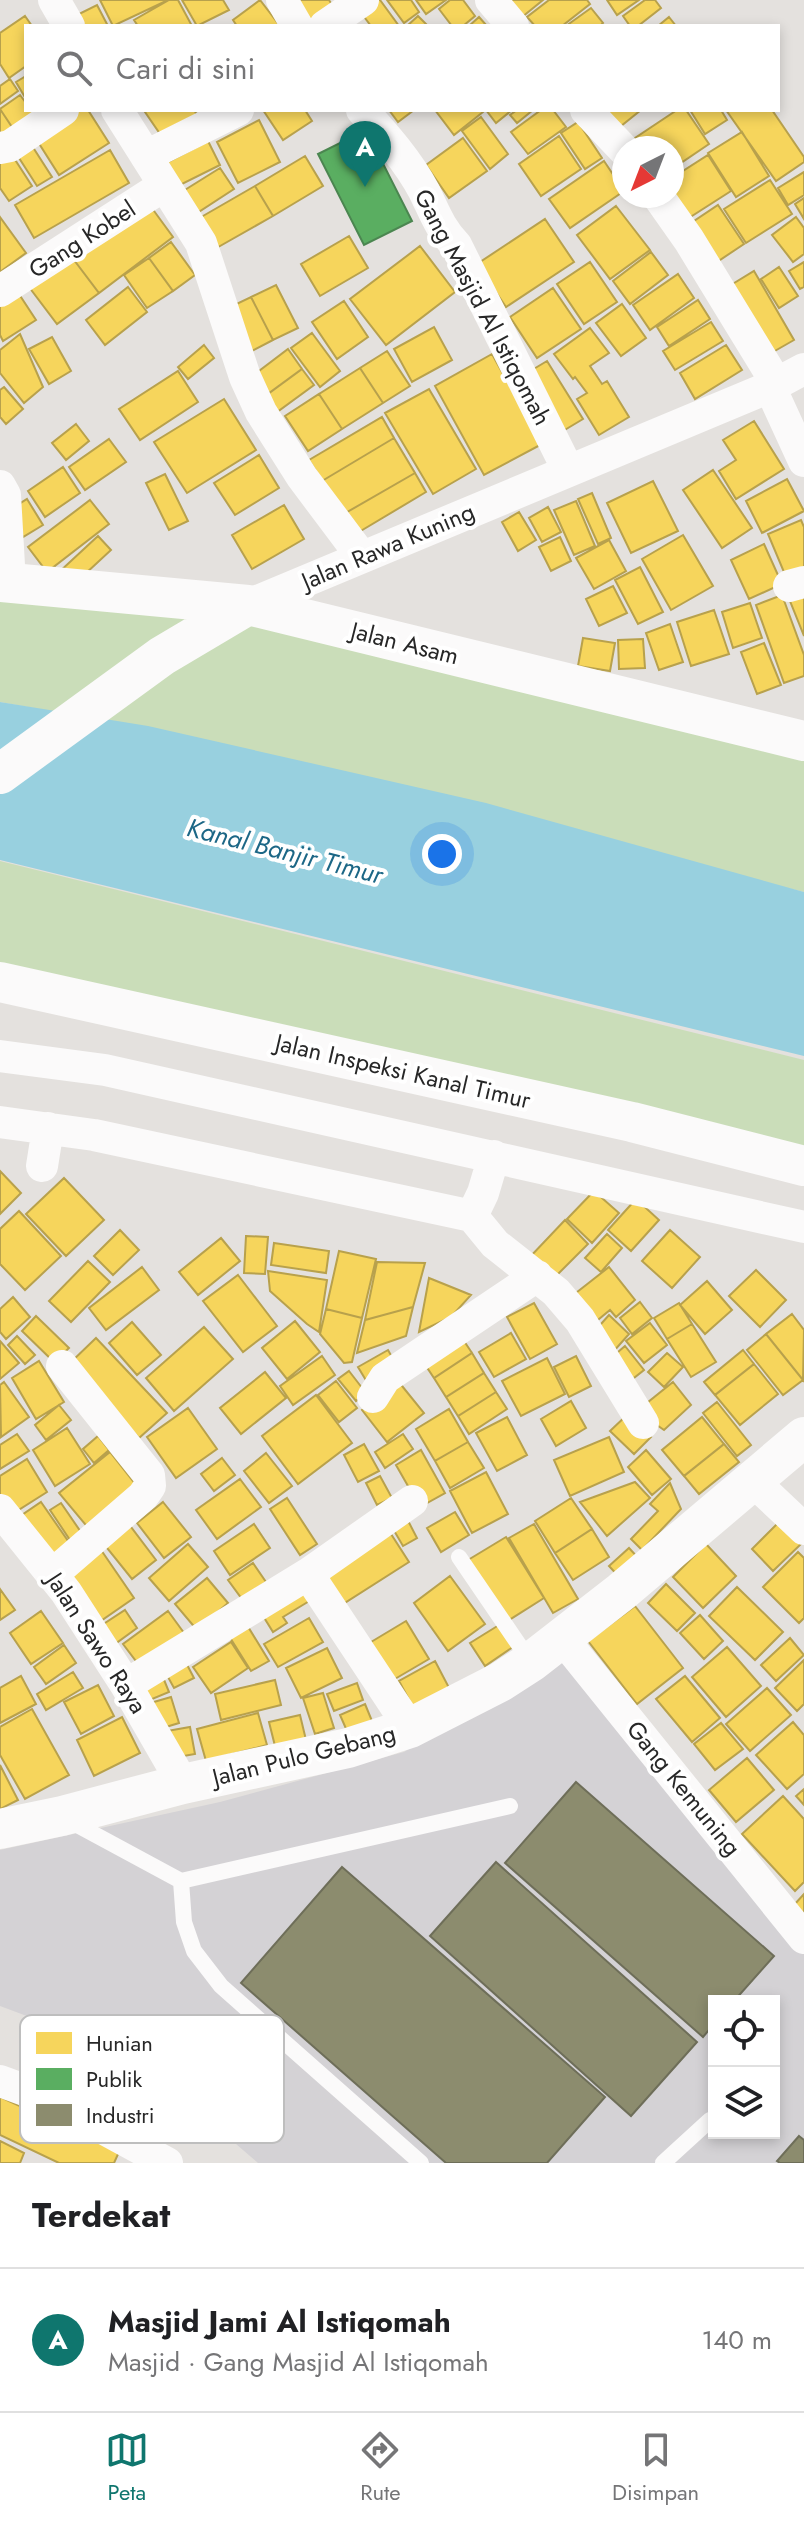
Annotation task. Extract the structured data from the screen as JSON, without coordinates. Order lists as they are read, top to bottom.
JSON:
{
  "streets": {
    "street": [
      "Gang Kobel",
      "Gang Masjid Al Istiqomah",
      "Jalan Rawa Kuning",
      "Jalan Asam",
      "Jalan Inspeksi Kanal Timur",
      "Jalan Sawo Raya",
      "Jalan Pulo Gebang",
      "Gang Kemuning"
    ]
  },
  "crossings": [
    ["Gang Masjid Al Istiqomah", "Jalan Rawa Kuning"],
    ["Jalan Rawa Kuning", "Jalan Asam"],
    ["Jalan Sawo Raya", "Jalan Pulo Gebang"],
    ["Jalan Pulo Gebang", "Gang Kemuning"]
  ],
  "water": ["Kanal Banjir Timur"],
  "legend": ["Hunian", "Publik", "Industri"],
  "north": "bottom left",
  "page": {
    "search": "Cari di sini",
    "pins": "A",
    "heading": "Terdekat",
    "list": [
      {
        "mark": "A",
        "name": "Masjid Jami Al Istiqomah",
        "note": "Masjid · Gang Masjid Al Istiqomah",
        "value": "140 m"
      }
    ],
    "nav": ["Peta", "Rute", "Disimpan"]
  }
}
